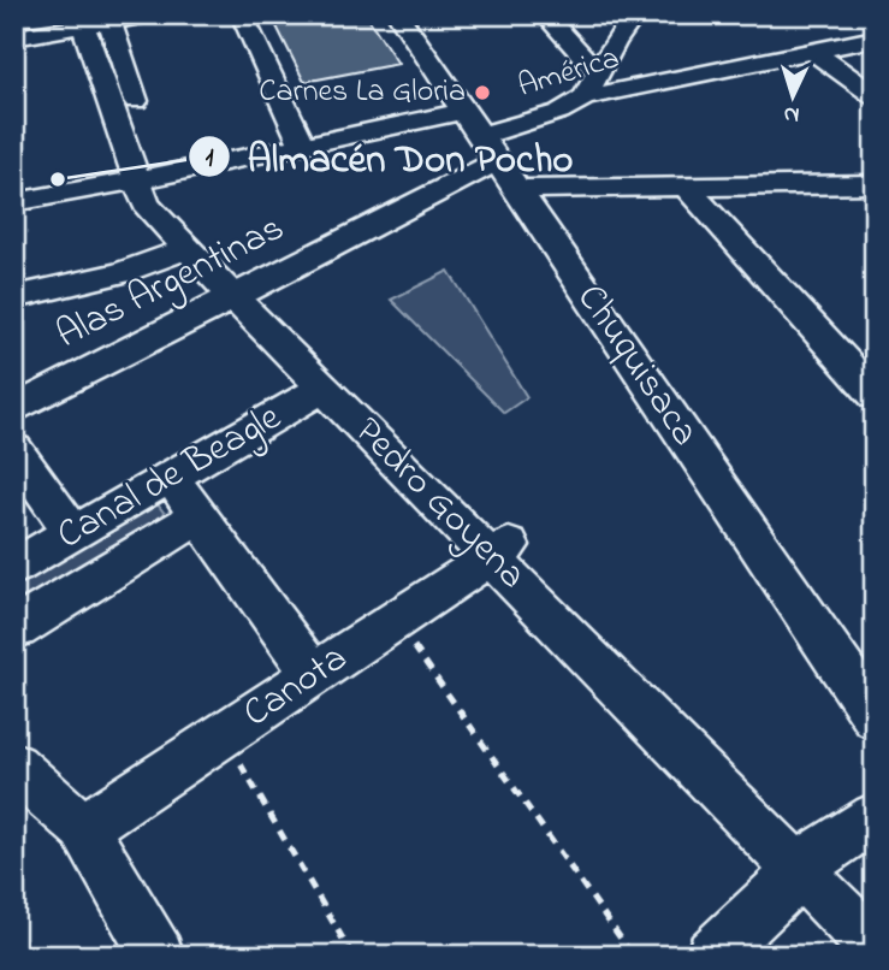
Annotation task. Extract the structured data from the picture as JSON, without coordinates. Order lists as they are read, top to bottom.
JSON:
{
  "streets": {
    "street": [
      "América",
      "Alas Argentinas",
      "Chuquisaca",
      "Canal de Beagle",
      "Pedro Goyena",
      "Canota"
    ]
  },
  "crossings": [
    ["América", "Alas Argentinas"],
    ["América", "Chuquisaca"],
    ["Alas Argentinas", "Chuquisaca"],
    ["Alas Argentinas", "Pedro Goyena"],
    ["Canal de Beagle", "Pedro Goyena"],
    ["Pedro Goyena", "Canota"]
  ],
  "places": ["Carnes La Gloria", "Almacén Don Pocho"],
  "north": "bottom"
}
